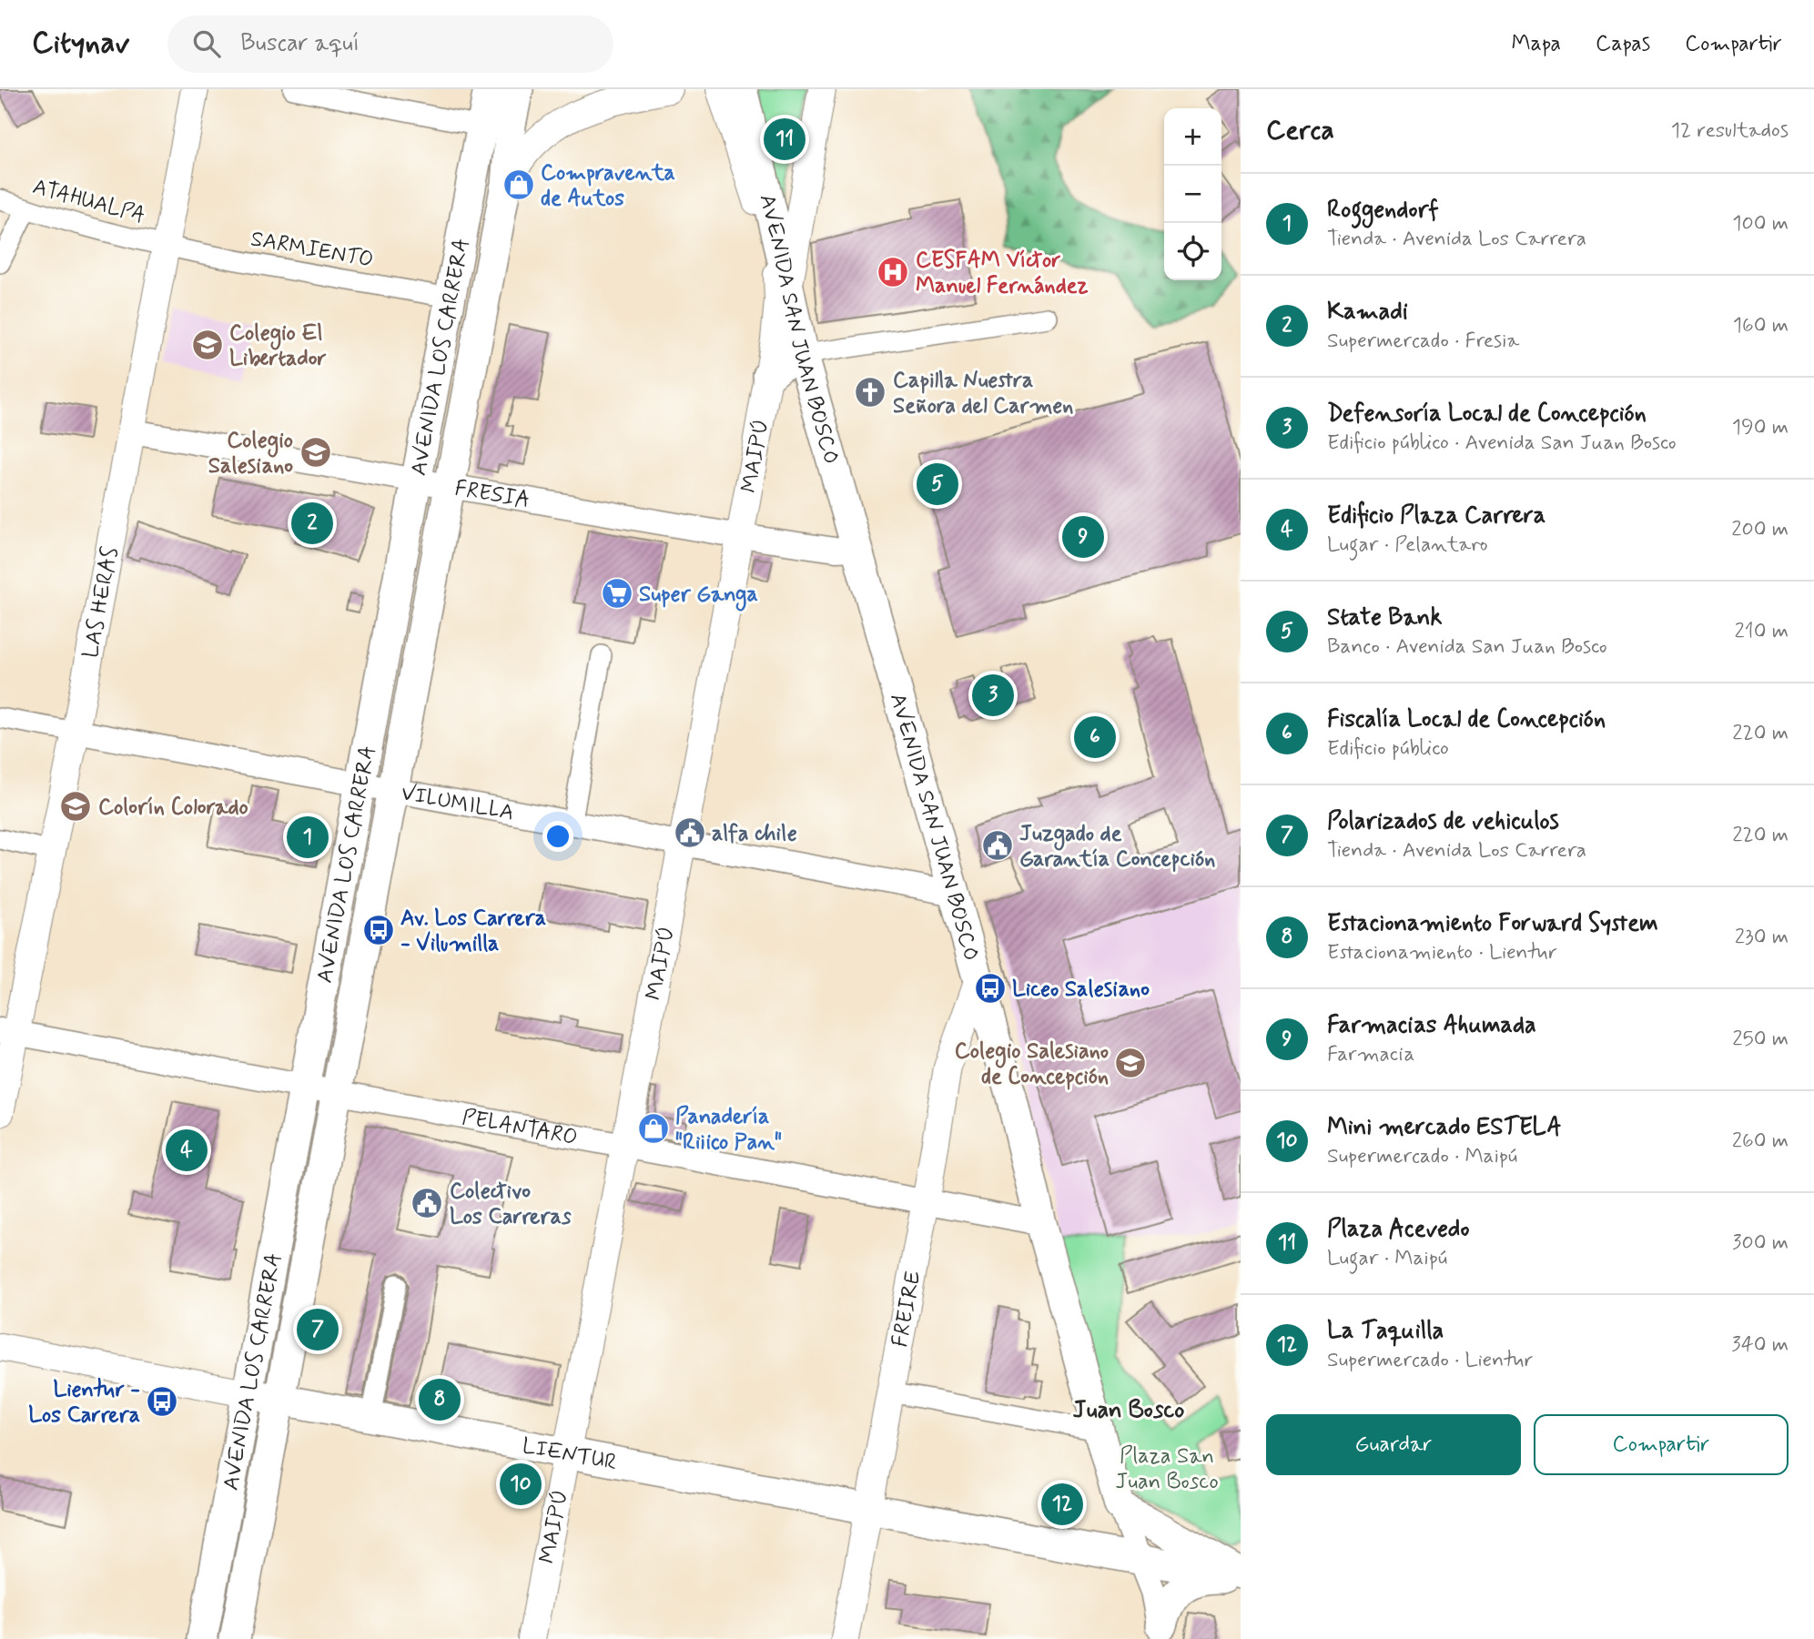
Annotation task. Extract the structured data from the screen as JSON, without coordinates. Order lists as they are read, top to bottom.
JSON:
{
  "streets": {
    "main road": [
      "AVENIDA SAN JUAN BOSCO",
      "AVENIDA LOS CARRERA",
      "MAIPÚ",
      "LAS HERAS",
      "FREIRE",
      "LIENTUR"
    ],
    "street": [
      "ATAHUALPA",
      "SARMIENTO",
      "FRESIA",
      "VILUMILLA",
      "PELANTARO"
    ]
  },
  "crossings": [
    ["ATAHUALPA", "SARMIENTO"],
    ["ATAHUALPA", "LAS HERAS"],
    ["SARMIENTO", "AVENIDA LOS CARRERA"],
    ["SARMIENTO", "LAS HERAS"],
    ["AVENIDA SAN JUAN BOSCO", "MAIPÚ"],
    ["AVENIDA SAN JUAN BOSCO", "FRESIA"],
    ["AVENIDA SAN JUAN BOSCO", "VILUMILLA"],
    ["AVENIDA SAN JUAN BOSCO", "PELANTARO"],
    ["AVENIDA SAN JUAN BOSCO", "FREIRE"],
    ["AVENIDA SAN JUAN BOSCO", "LIENTUR"],
    ["AVENIDA LOS CARRERA", "FRESIA"],
    ["AVENIDA LOS CARRERA", "VILUMILLA"],
    ["AVENIDA LOS CARRERA", "PELANTARO"],
    ["AVENIDA LOS CARRERA", "LIENTUR"],
    ["MAIPÚ", "FRESIA"],
    ["MAIPÚ", "VILUMILLA"],
    ["MAIPÚ", "PELANTARO"],
    ["MAIPÚ", "LIENTUR"],
    ["FRESIA", "LAS HERAS"],
    ["LAS HERAS", "VILUMILLA"],
    ["LAS HERAS", "PELANTARO"],
    ["PELANTARO", "FREIRE"],
    ["FREIRE", "LIENTUR"]
  ],
  "districts": ["Juan Bosco"],
  "parks": ["Plaza San Juan Bosco"],
  "places": {
    "shop": ["Compraventa de Autos", "Panadería \"Riiico Pan\""],
    "hospital": ["CESFAM Víctor Manuel Fernández"],
    "school or university": [
      "Colegio El Libertador",
      "Colegio Salesiano",
      "Colorín Colorado",
      "Colegio Salesiano de Concepción"
    ],
    "church": ["Capilla Nuestra Señora del Carmen"],
    "supermarket": ["Super Ganga"],
    "public building": ["alfa chile", "Juzgado de Garantía Concepción", "Colectivo Los Carreras"],
    "bus stop": ["Av. Los Carrera - Vilumilla", "Liceo Salesiano", "Lientur - Los Carrera"]
  },
  "page": {
    "header": "Citynav",
    "search": "Buscar aquí",
    "nav": ["Mapa", "Capas", "Compartir"],
    "heading": ["Cerca", "12 resultados"],
    "map_buttons": ["+", "−"],
    "pins": [
      "11",
      "5",
      "2",
      "9",
      "3",
      "6",
      "1",
      "4",
      "7",
      "8",
      "10",
      "12"
    ],
    "list": [
      {
        "mark": "1",
        "name": "Roggendorf",
        "note": "Tienda · Avenida Los Carrera",
        "value": "100 m"
      },
      {
        "mark": "2",
        "name": "Kamadi",
        "note": "Supermercado · Fresia",
        "value": "160 m"
      },
      {
        "mark": "3",
        "name": "Defensoría Local de Concepción",
        "note": "Edificio público · Avenida San Juan Bosco",
        "value": "190 m"
      },
      {
        "mark": "4",
        "name": "Edificio Plaza Carrera",
        "note": "Lugar · Pelantaro",
        "value": "200 m"
      },
      {
        "mark": "5",
        "name": "State Bank",
        "note": "Banco · Avenida San Juan Bosco",
        "value": "210 m"
      },
      {
        "mark": "6",
        "name": "Fiscalía Local de Concepción",
        "note": "Edificio público",
        "value": "220 m"
      },
      {
        "mark": "7",
        "name": "Polarizados de vehiculos",
        "note": "Tienda · Avenida Los Carrera",
        "value": "220 m"
      },
      {
        "mark": "8",
        "name": "Estacionamiento Forward System",
        "note": "Estacionamiento · Lientur",
        "value": "230 m"
      },
      {
        "mark": "9",
        "name": "Farmacias Ahumada",
        "note": "Farmacia",
        "value": "250 m"
      },
      {
        "mark": "10",
        "name": "Mini mercado ESTELA",
        "note": "Supermercado · Maipú",
        "value": "260 m"
      },
      {
        "mark": "11",
        "name": "Plaza Acevedo",
        "note": "Lugar · Maipú",
        "value": "300 m"
      },
      {
        "mark": "12",
        "name": "La Taquilla",
        "note": "Supermercado · Lientur",
        "value": "340 m"
      }
    ],
    "buttons": ["Guardar", "Compartir"]
  }
}
